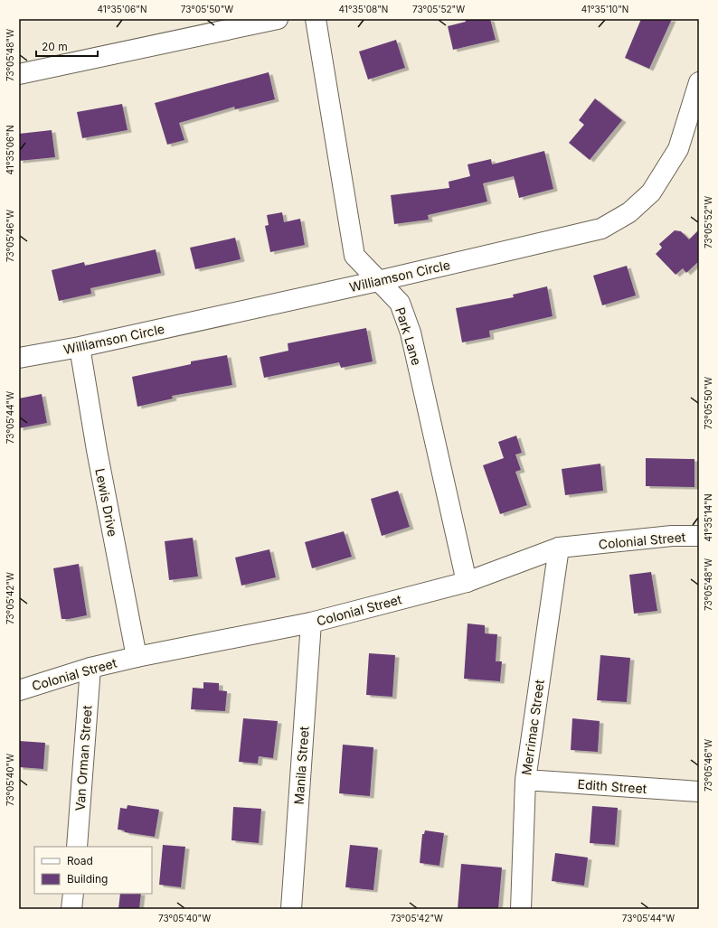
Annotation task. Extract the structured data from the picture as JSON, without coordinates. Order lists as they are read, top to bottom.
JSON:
{
  "streets": {
    "street": [
      "Williamson Circle",
      "Park Lane",
      "Lewis Drive",
      "Colonial Street",
      "Merrimac Street",
      "Van Orman Street",
      "Manila Street",
      "Edith Street"
    ]
  },
  "crossings": [
    ["Williamson Circle", "Park Lane"],
    ["Williamson Circle", "Lewis Drive"],
    ["Park Lane", "Colonial Street"],
    ["Lewis Drive", "Colonial Street"],
    ["Colonial Street", "Merrimac Street"],
    ["Colonial Street", "Van Orman Street"],
    ["Colonial Street", "Manila Street"],
    ["Merrimac Street", "Edith Street"]
  ],
  "legend": ["Road", "Building"],
  "scale_bar": "20 m",
  "coordinates": [
    "41°35'06\"N",
    "73°05'50\"W",
    "41°35'08\"N",
    "73°05'52\"W",
    "41°35'10\"N",
    "73°05'48\"W",
    "73°05'46\"W",
    "73°05'44\"W",
    "41°35'14\"N",
    "73°05'42\"W",
    "73°05'40\"W"
  ]
}
